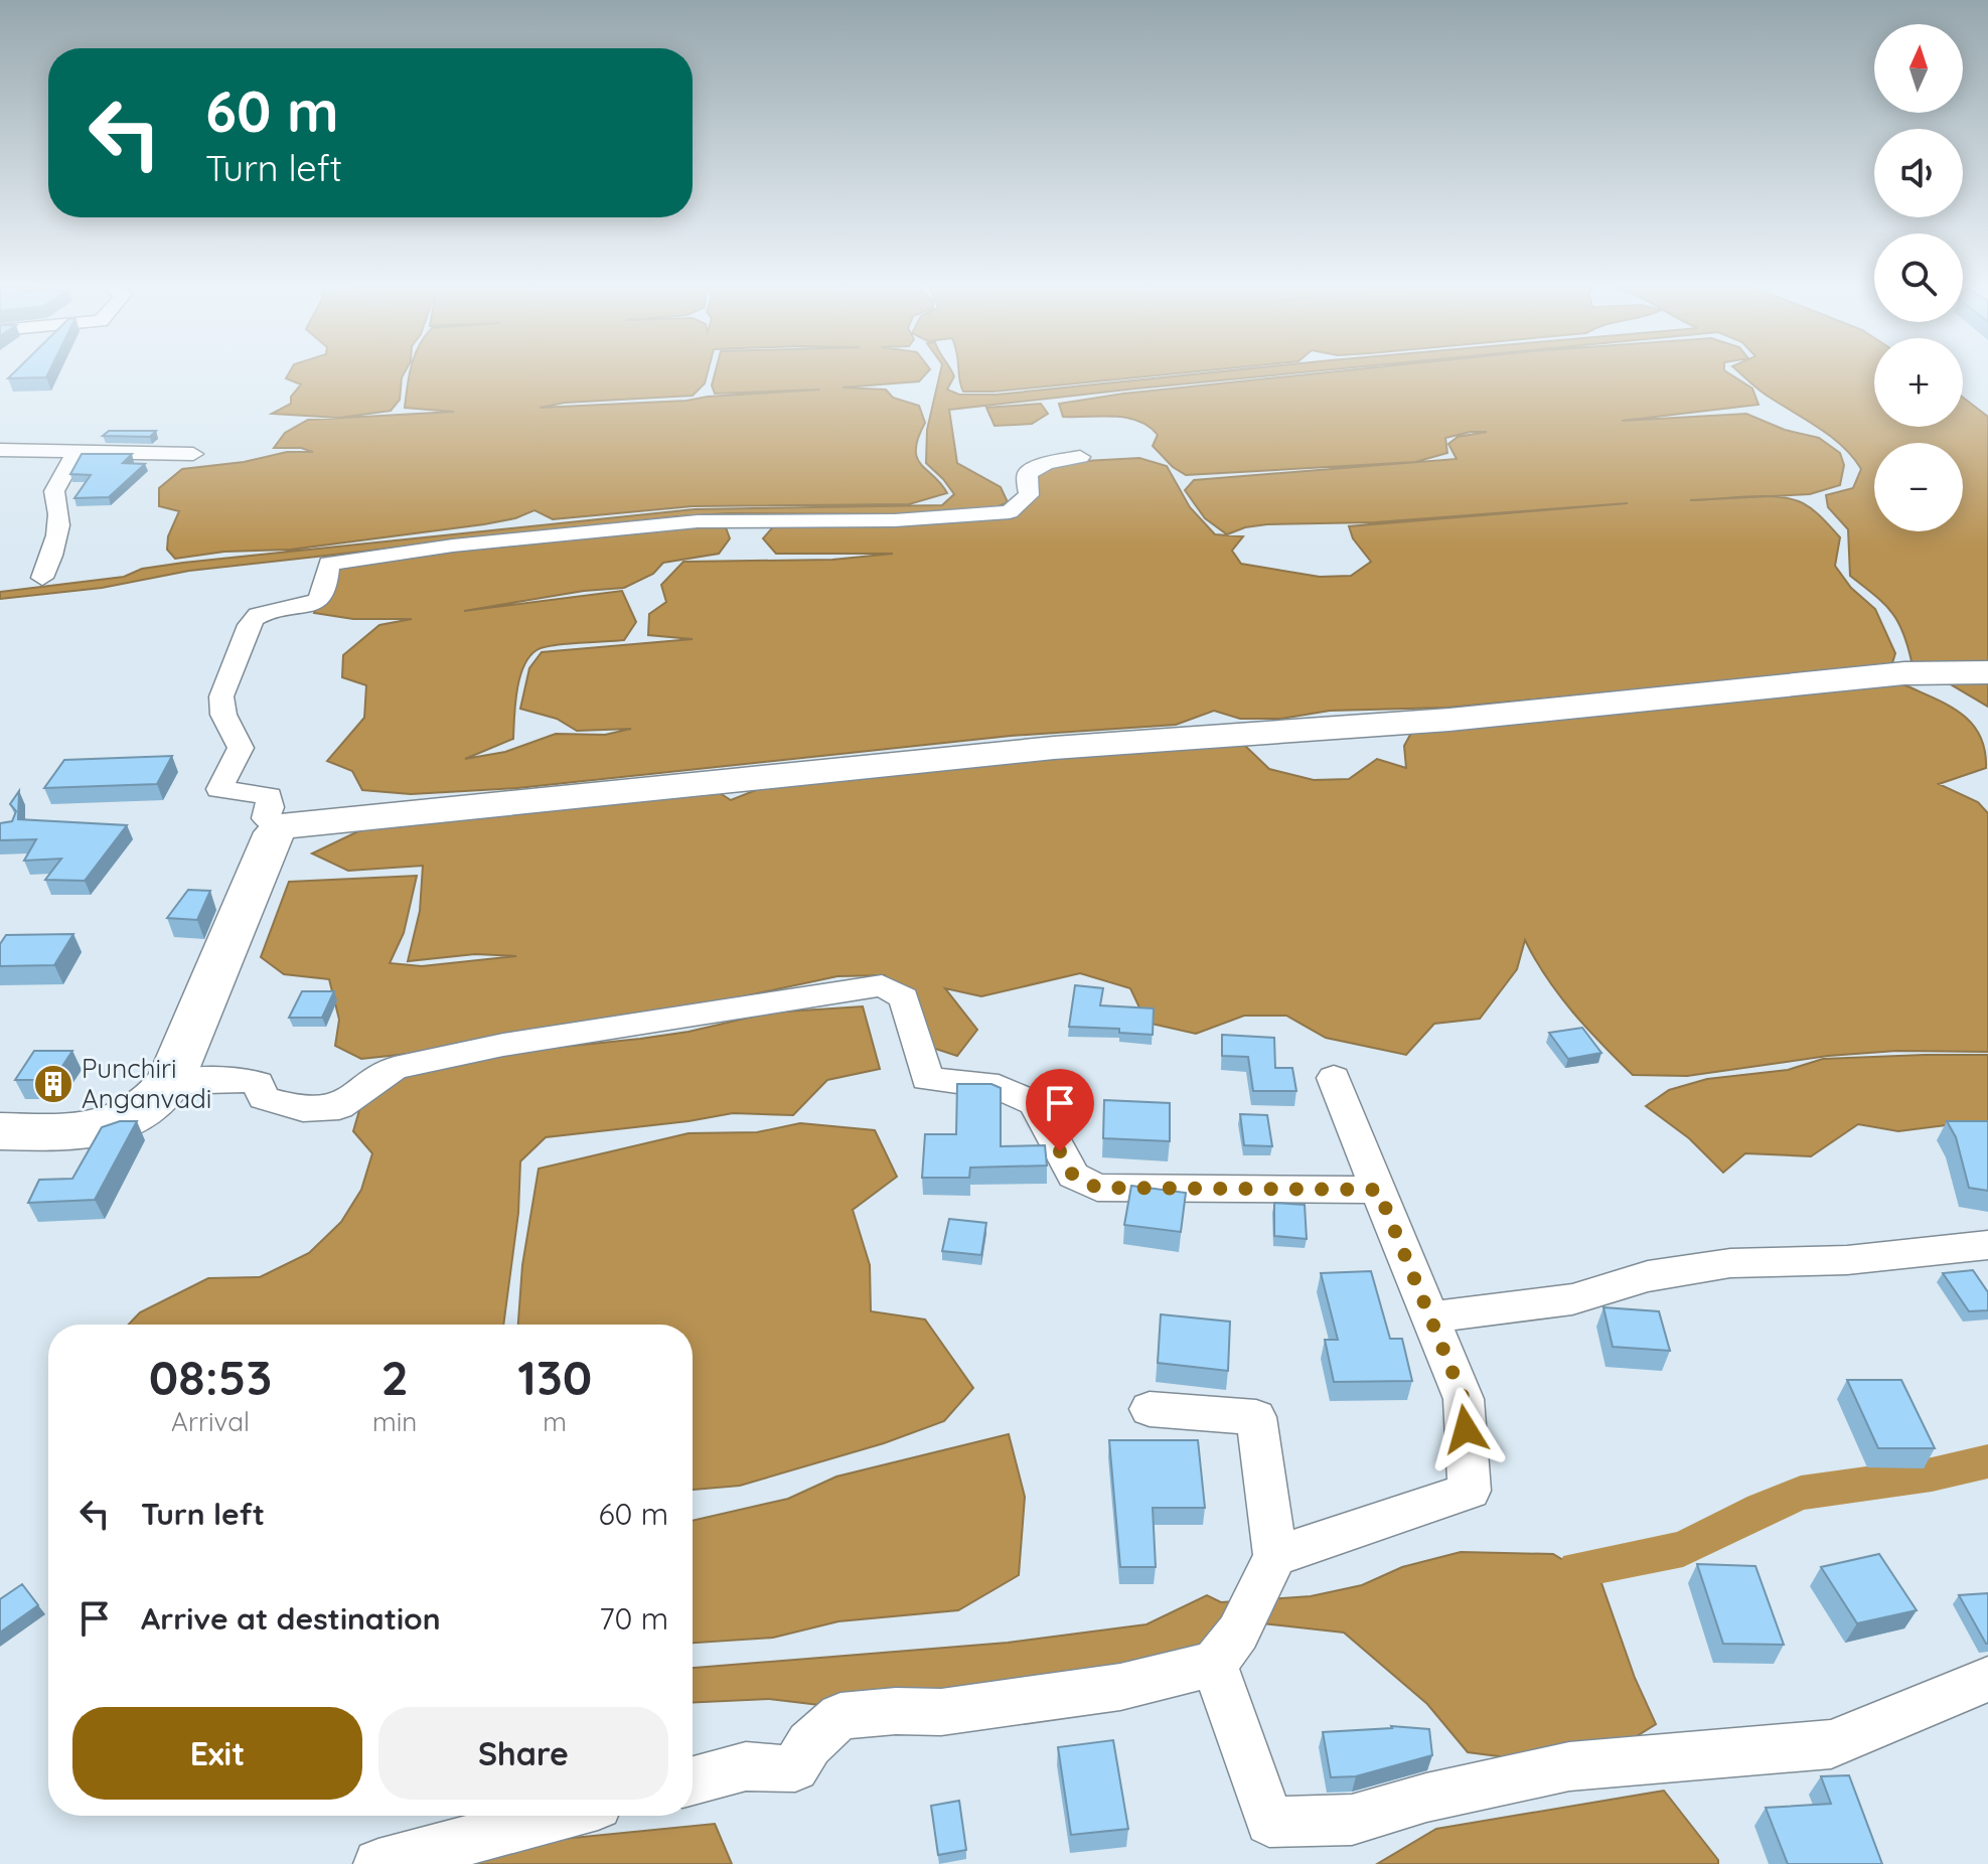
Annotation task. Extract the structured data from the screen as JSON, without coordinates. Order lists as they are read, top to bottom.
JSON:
{
  "places": {
    "building": ["Punchiri Anganvadi"]
  },
  "north": "top",
  "page": {
    "map_buttons": ["+", "−"],
    "turn": ["60 m", "Turn left"],
    "eta": [
      "08:53",
      "Arrival",
      "2",
      "min",
      "130",
      "m"
    ],
    "list": [
      {
        "name": "Turn left",
        "value": "60 m"
      },
      {
        "name": "Arrive at destination",
        "value": "70 m"
      }
    ],
    "buttons": ["Exit", "Share"]
  }
}
